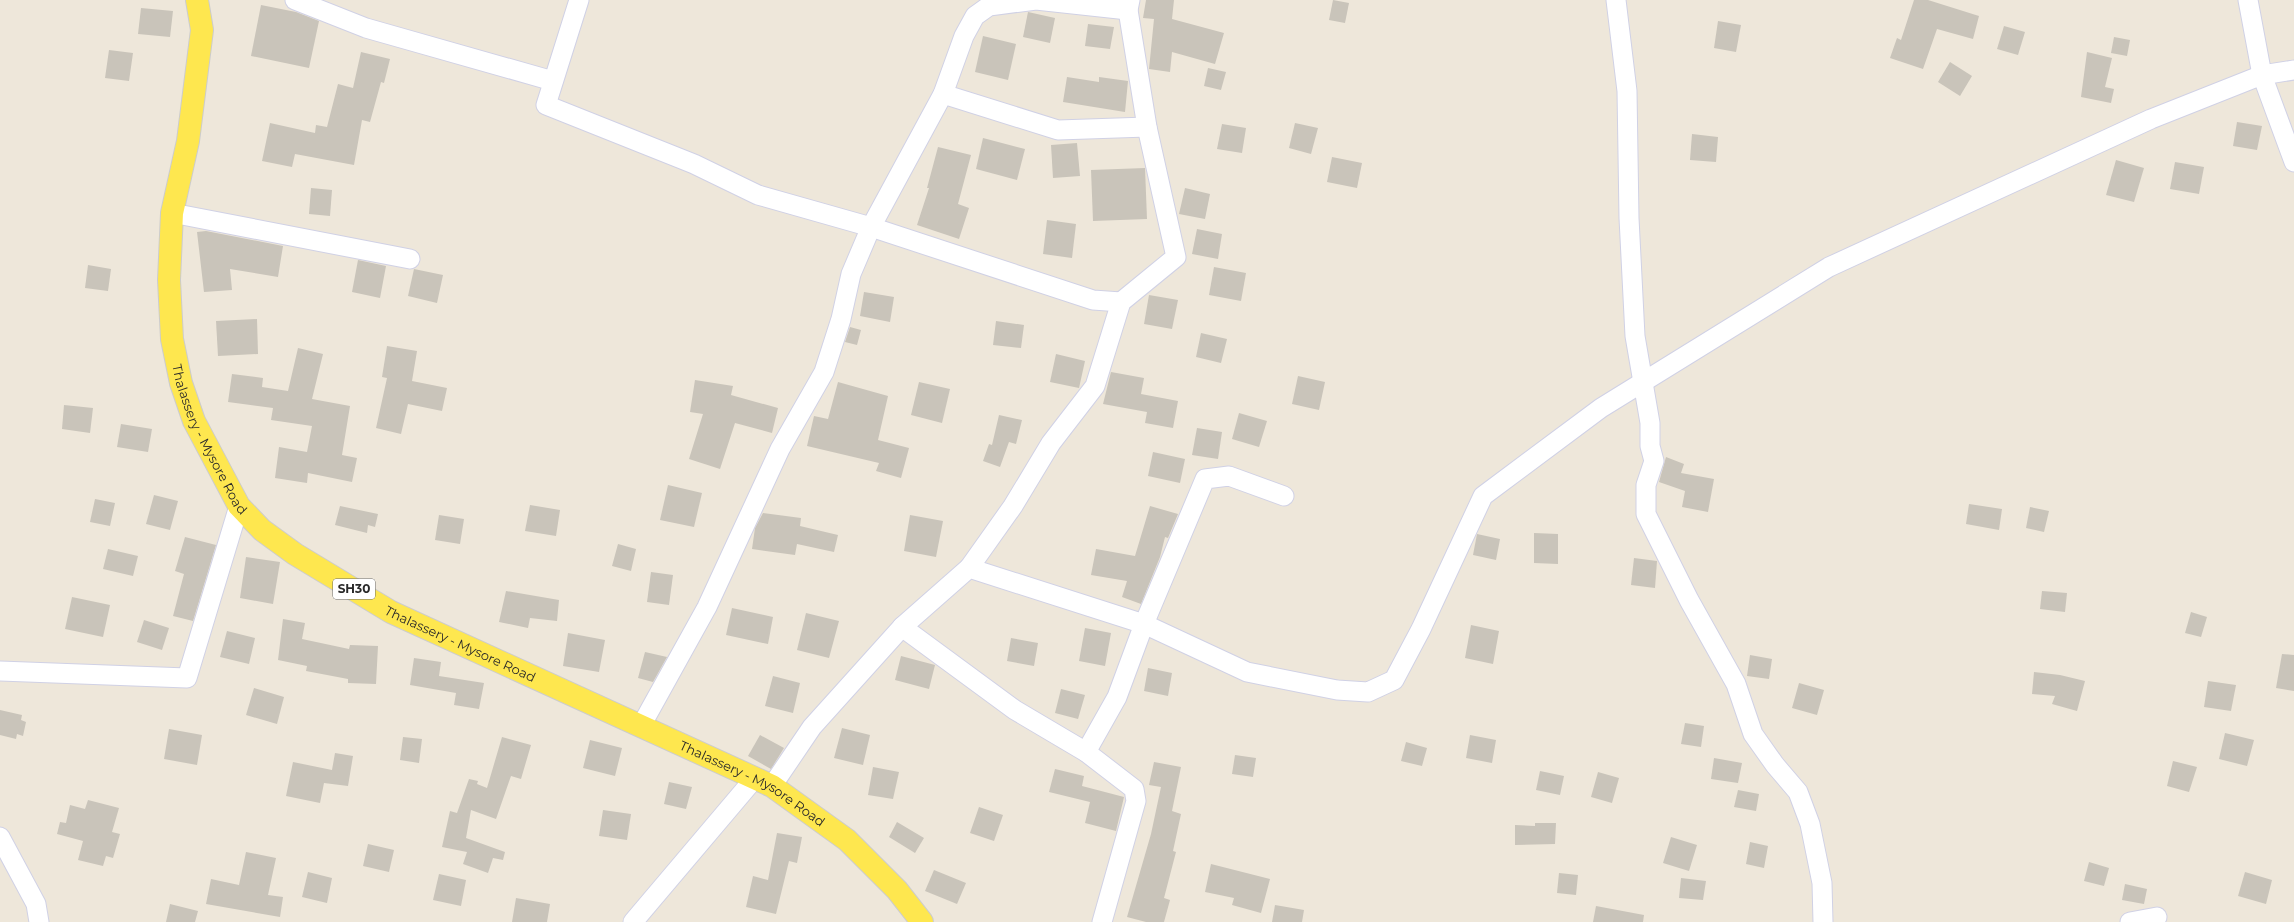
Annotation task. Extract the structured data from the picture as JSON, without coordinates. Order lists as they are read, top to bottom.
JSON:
{
  "streets": {
    "main road": ["Thalassery - Mysore Road", "SH30"]
  }
}
